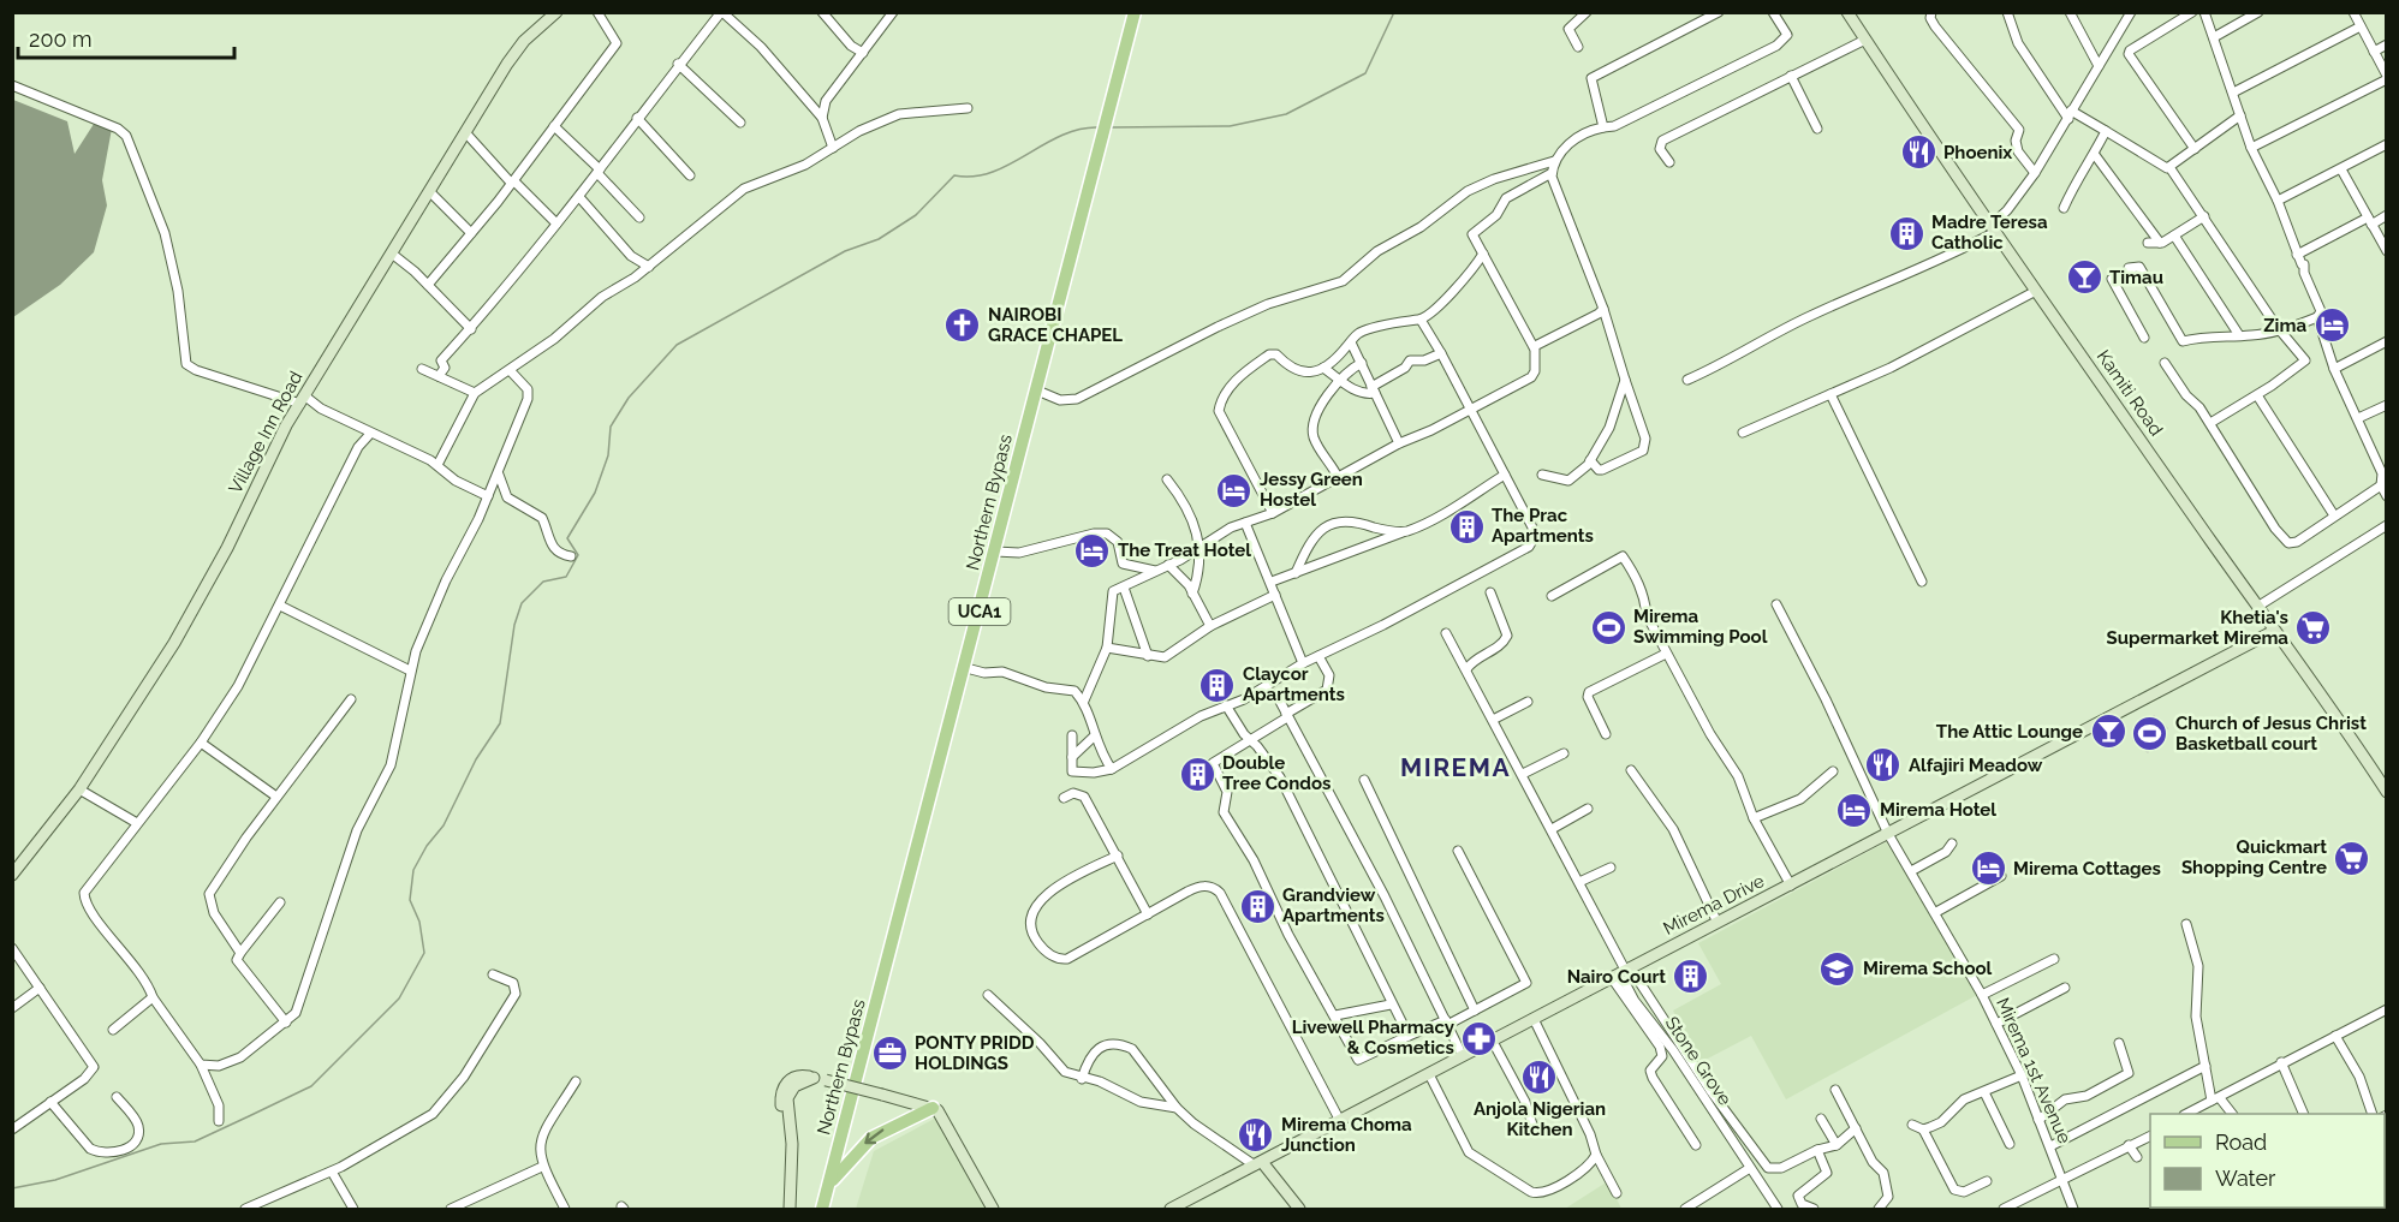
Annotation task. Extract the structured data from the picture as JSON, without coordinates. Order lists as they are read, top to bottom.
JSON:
{
  "streets": {
    "main road": ["Northern Bypass", "UCA1"],
    "street": [
      "Kamiti Road",
      "Village Inn Road",
      "Mirema Drive",
      "Stone Grove",
      "Mirema 1st Avenue"
    ]
  },
  "crossings": [
    ["Kamiti Road", "Mirema Drive"],
    ["Mirema Drive", "Stone Grove"],
    ["Mirema Drive", "Mirema 1st Avenue"]
  ],
  "districts": ["MIREMA"],
  "places": {
    "restaurant": [
      "Phoenix",
      "Alfajiri Meadow",
      "Anjola Nigerian Kitchen",
      "Mirema Choma Junction"
    ],
    "building": [
      "Madre Teresa Catholic",
      "The Prac Apartments",
      "Claycor Apartments",
      "Double Tree Condos",
      "Grandview Apartments",
      "Nairo Court"
    ],
    "bar": ["Timau", "The Attic Lounge"],
    "church": ["NAIROBI GRACE CHAPEL"],
    "hotel": [
      "Zima",
      "Jessy Green Hostel",
      "The Treat Hotel",
      "Mirema Hotel",
      "Mirema Cottages"
    ],
    "sports": ["Mirema Swimming Pool", "Church of Jesus Christ Basketball court"],
    "supermarket": ["Khetia's Supermarket Mirema", "Quickmart Shopping Centre"],
    "school or university": ["Mirema School"],
    "pharmacy": ["Livewell Pharmacy & Cosmetics"],
    "office": ["PONTY PRIDD HOLDINGS"]
  },
  "legend": ["Road", "Water"],
  "scale_bar": "200 m"
}
